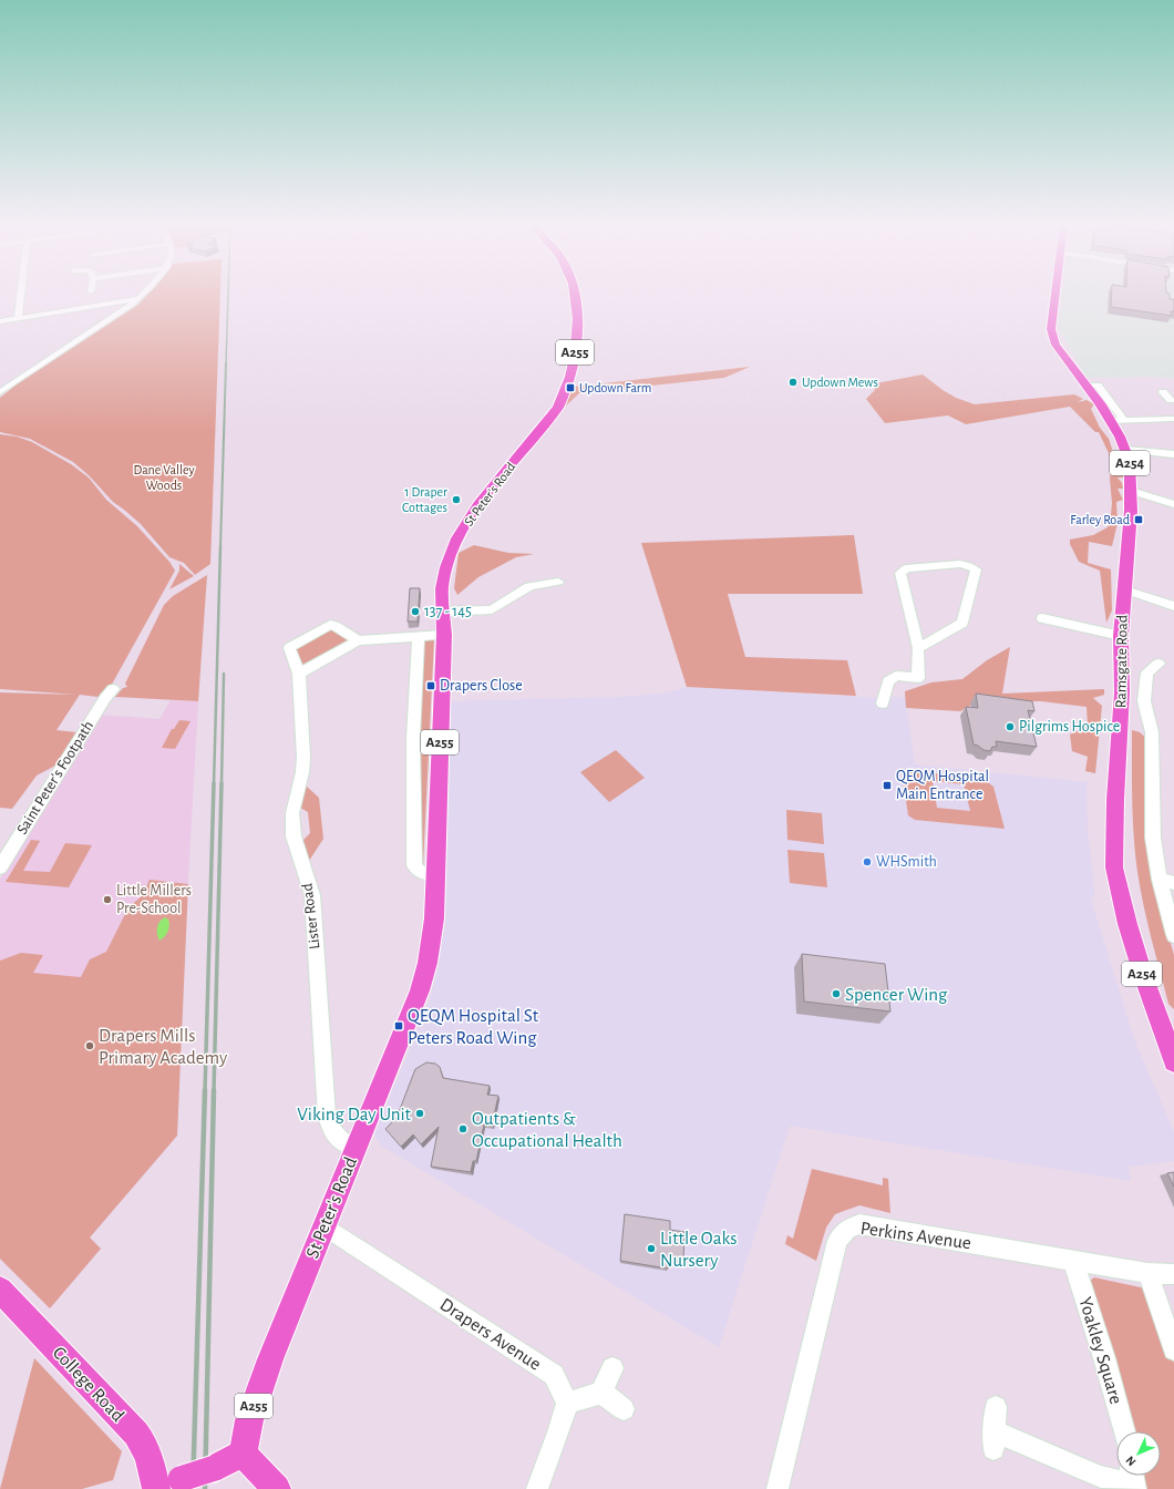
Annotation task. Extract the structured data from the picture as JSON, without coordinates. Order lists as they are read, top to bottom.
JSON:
{
  "streets": {
    "main road": [
      "A255",
      "A254",
      "St Peter's Road",
      "Ramsgate Road",
      "College Road"
    ],
    "street": [
      "Saint Peter's Footpath",
      "Lister Road",
      "Perkins Avenue",
      "Drapers Avenue",
      "Yoakley Square"
    ]
  },
  "crossings": [
    ["St Peter's Road", "Lister Road"],
    ["St Peter's Road", "Drapers Avenue"],
    ["Perkins Avenue", "Yoakley Square"]
  ],
  "parks": ["Dane Valley Woods"],
  "places": {
    "other": [
      "Updown Mews",
      "1 Draper Cottages",
      "137 - 145",
      "Pilgrims Hospice",
      "WHSmith",
      "Little Millers Pre-School",
      "Spencer Wing",
      "Drapers Mills Primary Academy",
      "Viking Day Unit",
      "Outpatients & Occupational Health",
      "Little Oaks Nursery"
    ],
    "transit": [
      "Updown Farm",
      "Farley Road",
      "Drapers Close",
      "QEQM Hospital Main Entrance",
      "QEQM Hospital St Peters Road Wing"
    ]
  },
  "north": "bottom left"
}
